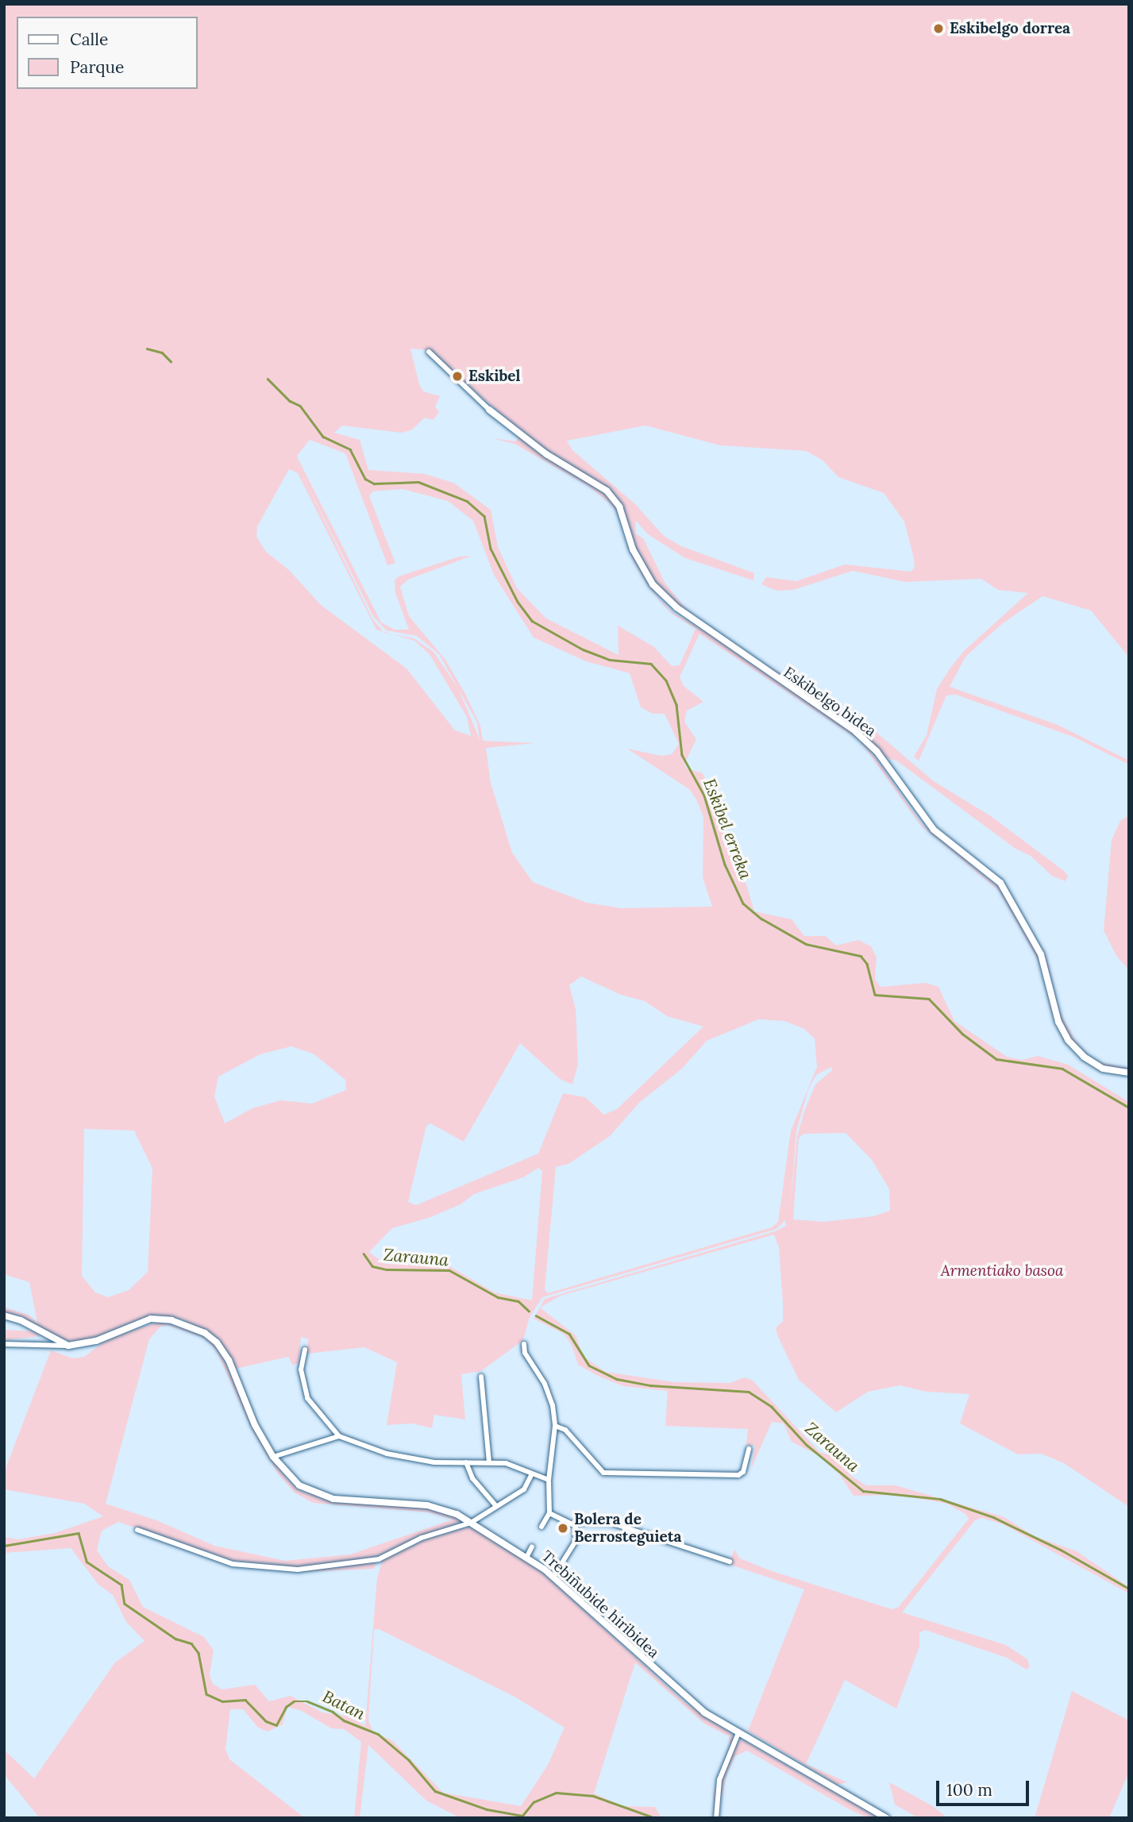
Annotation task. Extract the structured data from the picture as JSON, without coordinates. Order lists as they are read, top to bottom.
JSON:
{
  "streets": {
    "street": ["Eskibelgo bidea", "Trebiñubide hiribidea"]
  },
  "water": ["Eskibel erreka", "Zarauna", "Batan"],
  "parks": ["Armentiako basoa"],
  "places": ["Eskibelgo dorrea", "Eskibel", "Bolera de Berrosteguieta"],
  "legend": ["Calle", "Parque"],
  "scale_bar": "100 m"
}
